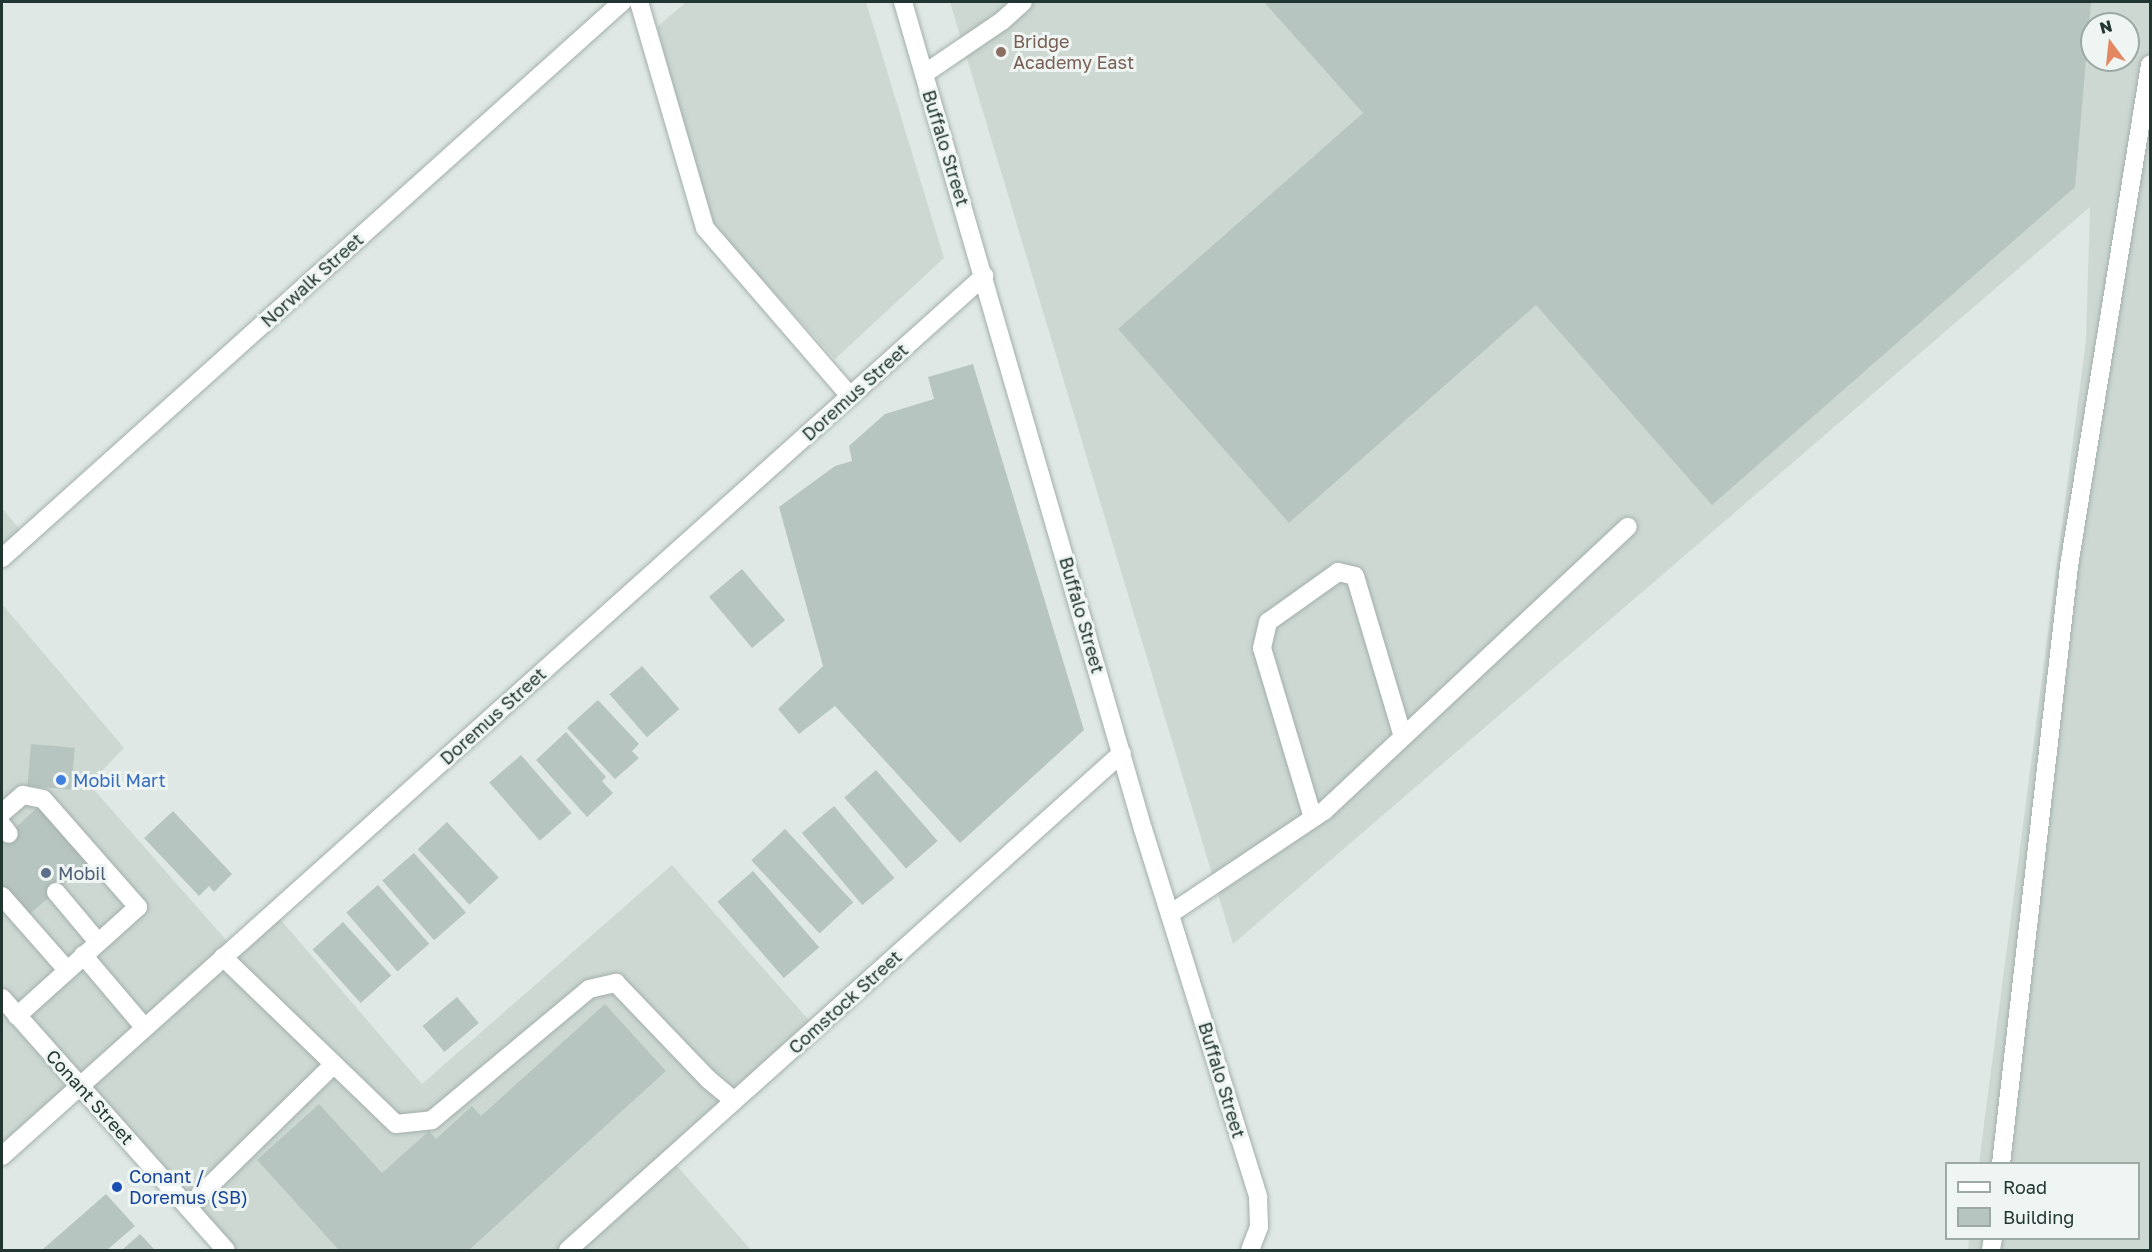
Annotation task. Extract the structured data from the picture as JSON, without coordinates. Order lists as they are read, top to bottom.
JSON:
{
  "streets": {
    "street": [
      "Buffalo Street",
      "Norwalk Street",
      "Doremus Street",
      "Comstock Street",
      "Conant Street"
    ]
  },
  "crossings": [
    ["Buffalo Street", "Doremus Street"],
    ["Buffalo Street", "Comstock Street"],
    ["Doremus Street", "Conant Street"]
  ],
  "places": [
    "Bridge Academy East",
    "Mobil Mart",
    "Mobil",
    "Conant / Doremus (SB)"
  ],
  "legend": ["Road", "Building"],
  "north": "top"
}
